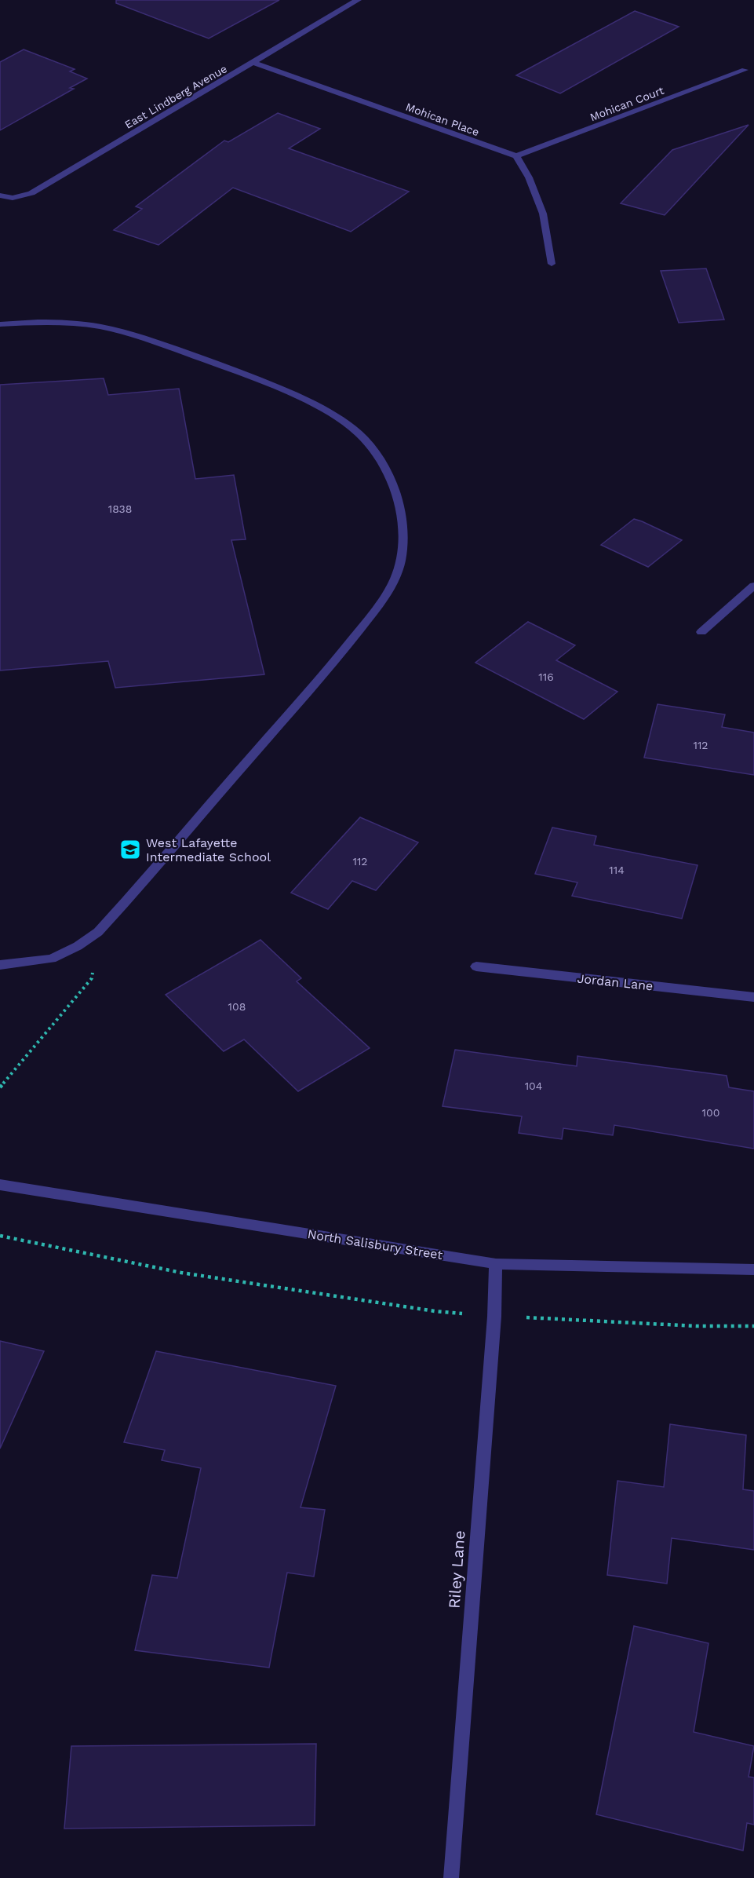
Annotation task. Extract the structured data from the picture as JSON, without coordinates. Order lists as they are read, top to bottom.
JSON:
{
  "streets": {
    "street": [
      "East Lindberg Avenue",
      "Mohican Court",
      "Mohican Place",
      "Jordan Lane",
      "North Salisbury Street",
      "Riley Lane"
    ]
  },
  "crossings": [
    ["East Lindberg Avenue", "Mohican Place"],
    ["Mohican Court", "Mohican Place"],
    ["North Salisbury Street", "Riley Lane"]
  ],
  "places": {
    "school or university": ["West Lafayette Intermediate School"]
  },
  "house_numbers": [
    "1838",
    "116",
    "112",
    "112",
    "114",
    "108",
    "104",
    "100"
  ]
}
